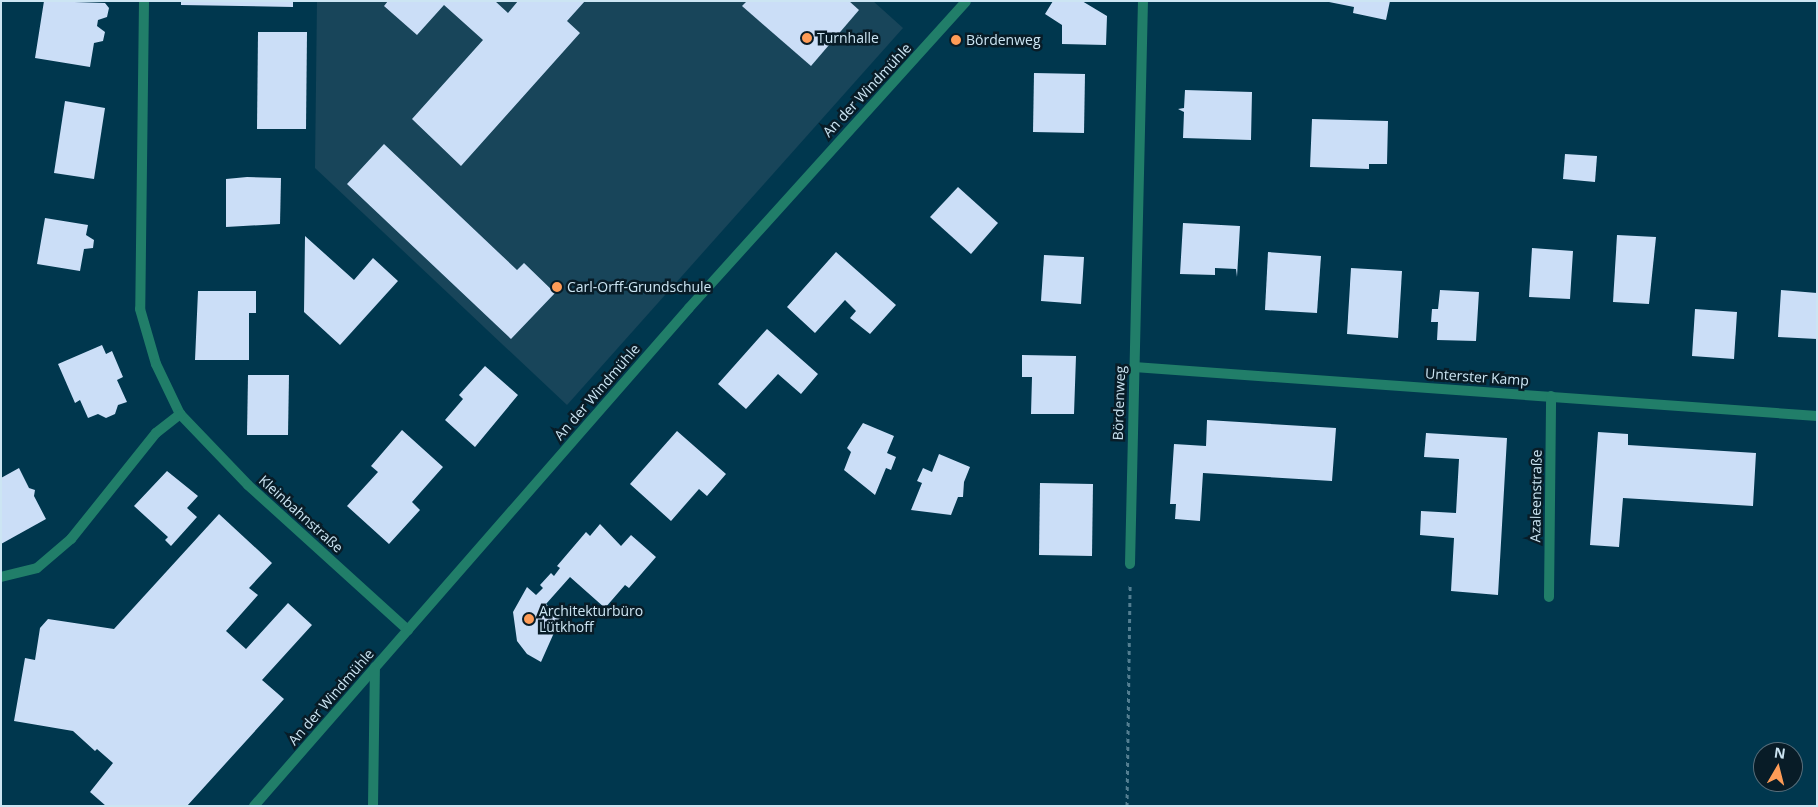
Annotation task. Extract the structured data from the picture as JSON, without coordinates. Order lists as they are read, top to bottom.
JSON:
{
  "streets": {
    "street": [
      "An der Windmühle",
      "Unterster Kamp",
      "Bördenweg",
      "Azaleenstraße",
      "Kleinbahnstraße"
    ]
  },
  "crossings": [
    ["An der Windmühle", "Kleinbahnstraße"],
    ["Unterster Kamp", "Bördenweg"],
    ["Unterster Kamp", "Azaleenstraße"]
  ],
  "places": [
    "Turnhalle",
    "Bördenweg",
    "Carl-Orff-Grundschule",
    "Architekturbüro Lütkhoff"
  ],
  "north": "top"
}
